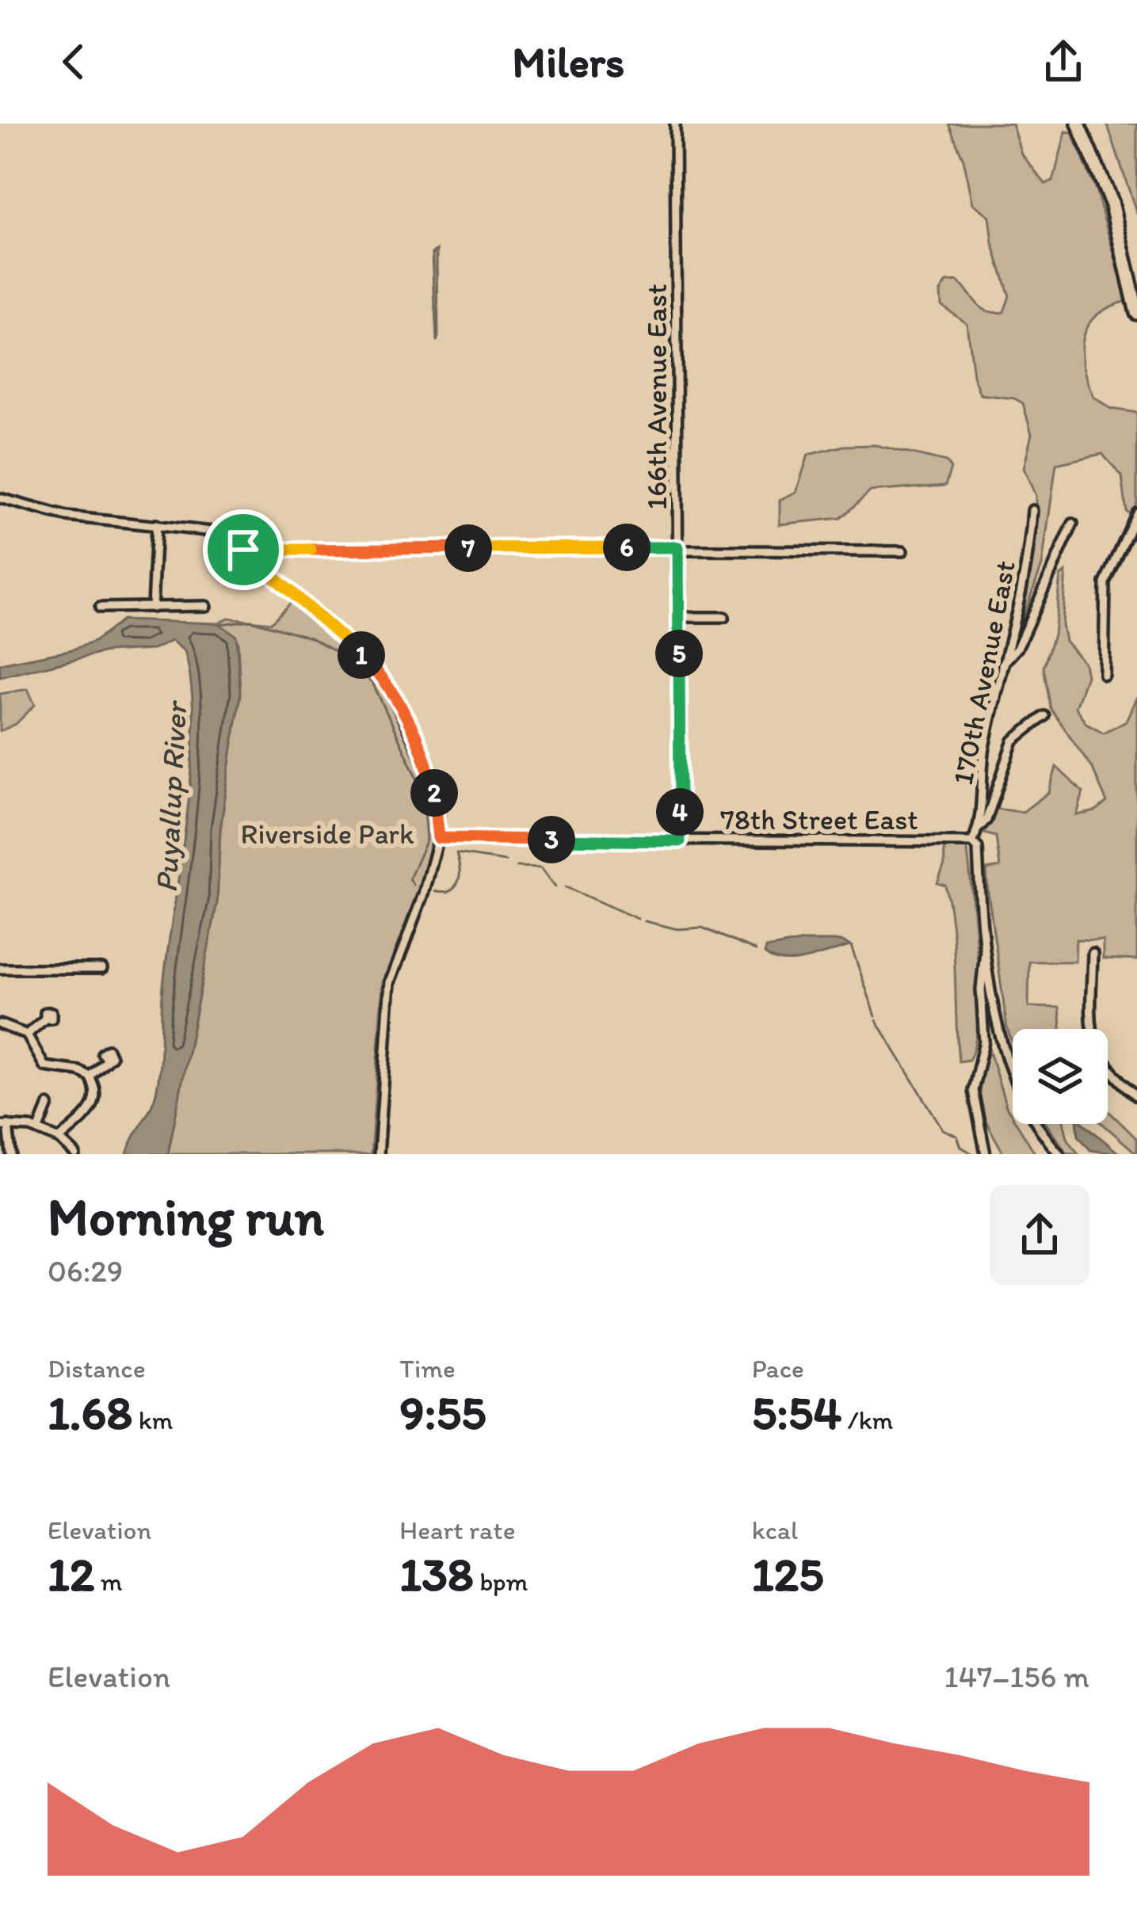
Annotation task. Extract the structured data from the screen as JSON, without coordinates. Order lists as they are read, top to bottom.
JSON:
{
  "streets": {
    "street": ["166th Avenue East", "170th Avenue East", "78th Street East"]
  },
  "crossings": [
    ["166th Avenue East", "78th Street East"],
    ["170th Avenue East", "78th Street East"]
  ],
  "water": ["Puyallup River"],
  "parks": ["Riverside Park"],
  "page": {
    "header": "Milers",
    "pins": [
      "6",
      "7",
      "5",
      "1",
      "2",
      "4",
      "3"
    ],
    "heading": ["Morning run", "06:29"],
    "stats": [
      ["Distance", "1.68 km"],
      ["Time", "9:55"],
      ["Pace", "5:54 /km"],
      ["Elevation", "12 m"],
      ["Heart rate", "138 bpm"],
      ["kcal", "125"]
    ],
    "chart": ["Elevation", "147–156 m"]
  }
}
